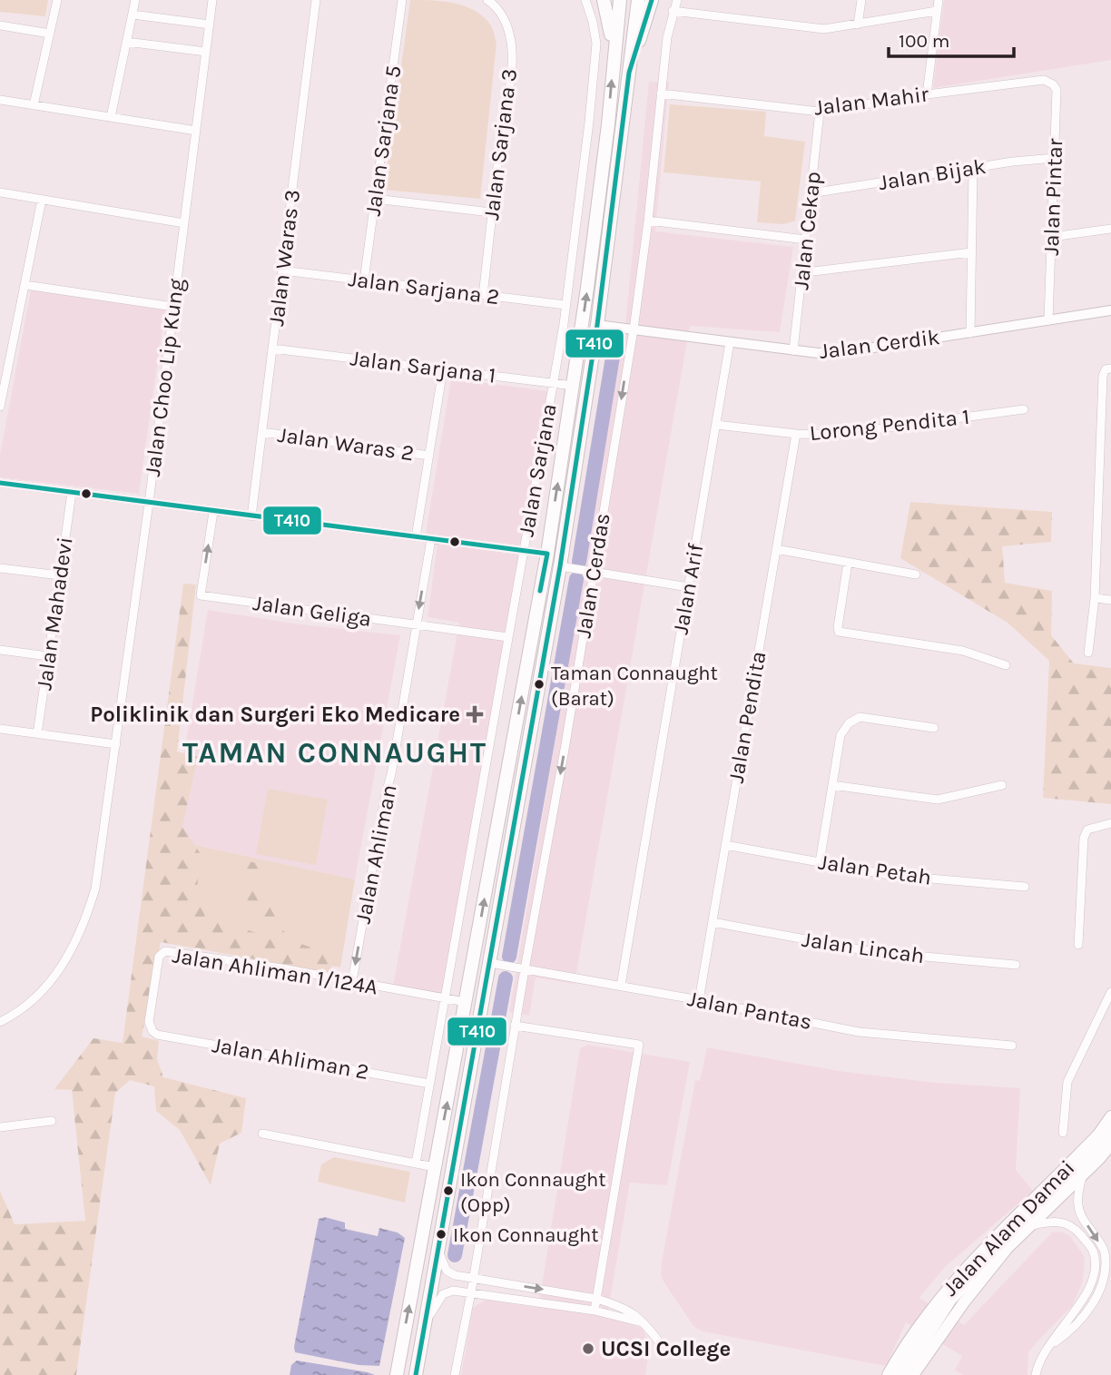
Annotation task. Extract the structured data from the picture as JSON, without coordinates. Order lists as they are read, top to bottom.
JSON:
{
  "streets": {
    "main road": ["Jalan Alam Damai"],
    "street": [
      "Jalan Mahir",
      "Jalan Sarjana 5",
      "Jalan Sarjana 3",
      "Jalan Bijak",
      "Jalan Pintar",
      "Jalan Cekap",
      "Jalan Waras 3",
      "Jalan Sarjana 2",
      "Jalan Cerdik",
      "Jalan Sarjana 1",
      "Jalan Choo Lip Kung",
      "Lorong Pendita 1",
      "Jalan Waras 2",
      "Jalan Sarjana",
      "Jalan Cerdas",
      "Jalan Arif",
      "Jalan Geliga",
      "Jalan Mahadevi",
      "Jalan Pendita",
      "Jalan Ahliman",
      "Jalan Petah",
      "Jalan Lincah",
      "Jalan Ahliman 1/124A",
      "Jalan Pantas",
      "Jalan Ahliman 2"
    ]
  },
  "crossings": [
    ["Jalan Mahir", "Jalan Pintar"],
    ["Jalan Mahir", "Jalan Cekap"],
    ["Jalan Mahir", "Jalan Cerdas"],
    ["Jalan Sarjana 5", "Jalan Sarjana 2"],
    ["Jalan Sarjana 3", "Jalan Sarjana 2"],
    ["Jalan Bijak", "Jalan Pintar"],
    ["Jalan Bijak", "Jalan Cekap"],
    ["Jalan Pintar", "Jalan Cerdik"],
    ["Jalan Cekap", "Jalan Cerdik"],
    ["Jalan Waras 3", "Jalan Sarjana 2"],
    ["Jalan Waras 3", "Jalan Sarjana 1"],
    ["Jalan Waras 3", "Jalan Waras 2"],
    ["Jalan Sarjana 2", "Jalan Sarjana"],
    ["Jalan Cerdik", "Jalan Cerdas"],
    ["Jalan Cerdik", "Jalan Arif"],
    ["Jalan Sarjana 1", "Jalan Sarjana"],
    ["Lorong Pendita 1", "Jalan Arif"],
    ["Lorong Pendita 1", "Jalan Pendita"],
    ["Jalan Sarjana", "Jalan Geliga"],
    ["Jalan Sarjana", "Jalan Ahliman 1/124A"],
    ["Jalan Sarjana", "Jalan Ahliman 2"],
    ["Jalan Cerdas", "Jalan Pantas"],
    ["Jalan Arif", "Jalan Pantas"],
    ["Jalan Geliga", "Jalan Ahliman"],
    ["Jalan Pendita", "Jalan Petah"],
    ["Jalan Pendita", "Jalan Lincah"],
    ["Jalan Pendita", "Jalan Pantas"],
    ["Jalan Ahliman", "Jalan Ahliman 1/124A"],
    ["Jalan Ahliman 1/124A", "Jalan Ahliman 2"]
  ],
  "one_way": ["Jalan Cerdas", "Jalan Ahliman"],
  "districts": ["TAMAN CONNAUGHT"],
  "places": {
    "other": [
      "Taman Connaught (Barat)",
      "Ikon Connaught (Opp)",
      "Ikon Connaught",
      "UCSI College"
    ],
    "health": ["Poliklinik dan Surgeri Eko Medicare"]
  },
  "lines": ["transit line T410"],
  "scale_bar": "100 m"
}
